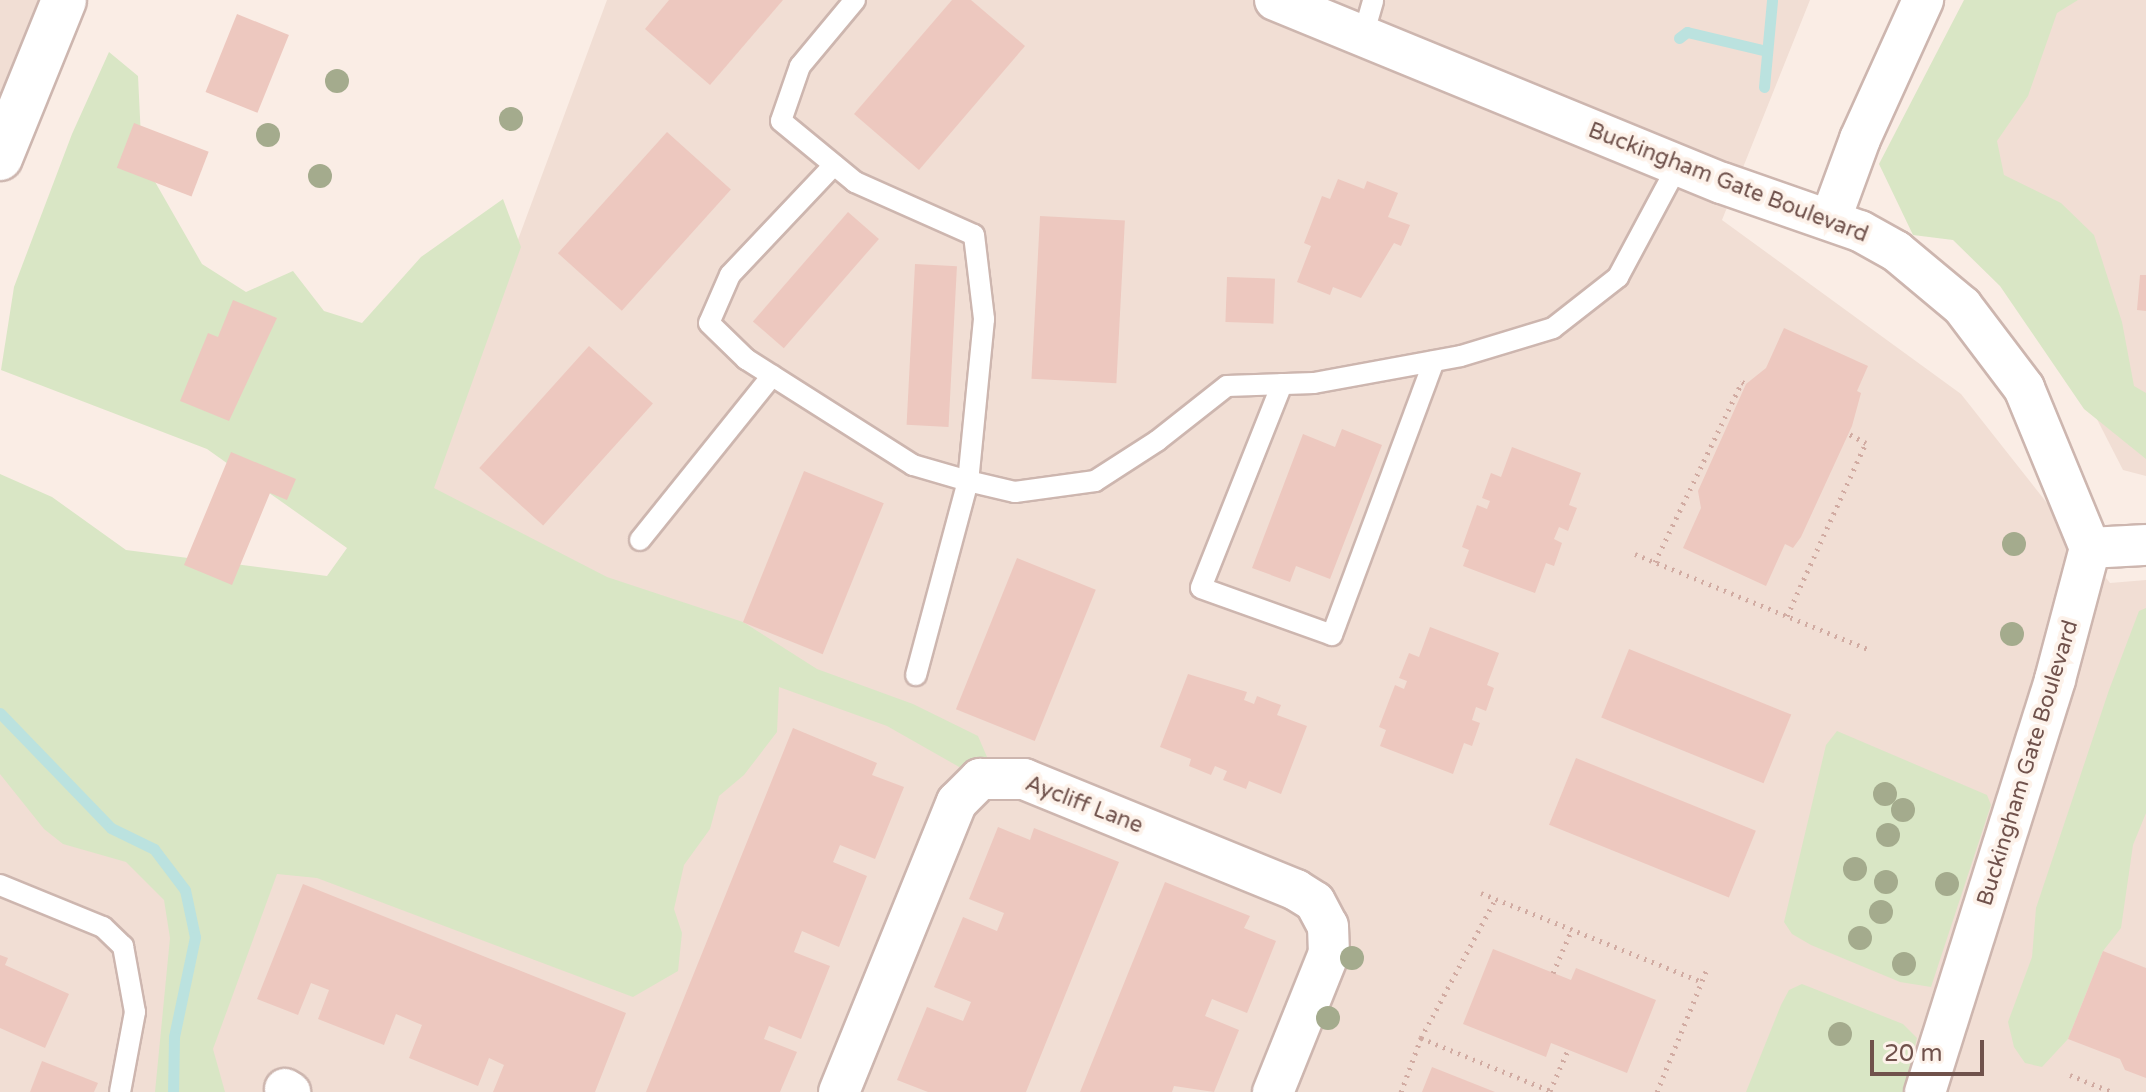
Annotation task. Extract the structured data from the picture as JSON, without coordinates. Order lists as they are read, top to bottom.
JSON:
{
  "streets": {
    "street": ["Buckingham Gate Boulevard", "Aycliff Lane"]
  },
  "scale_bar": "20 m"
}
